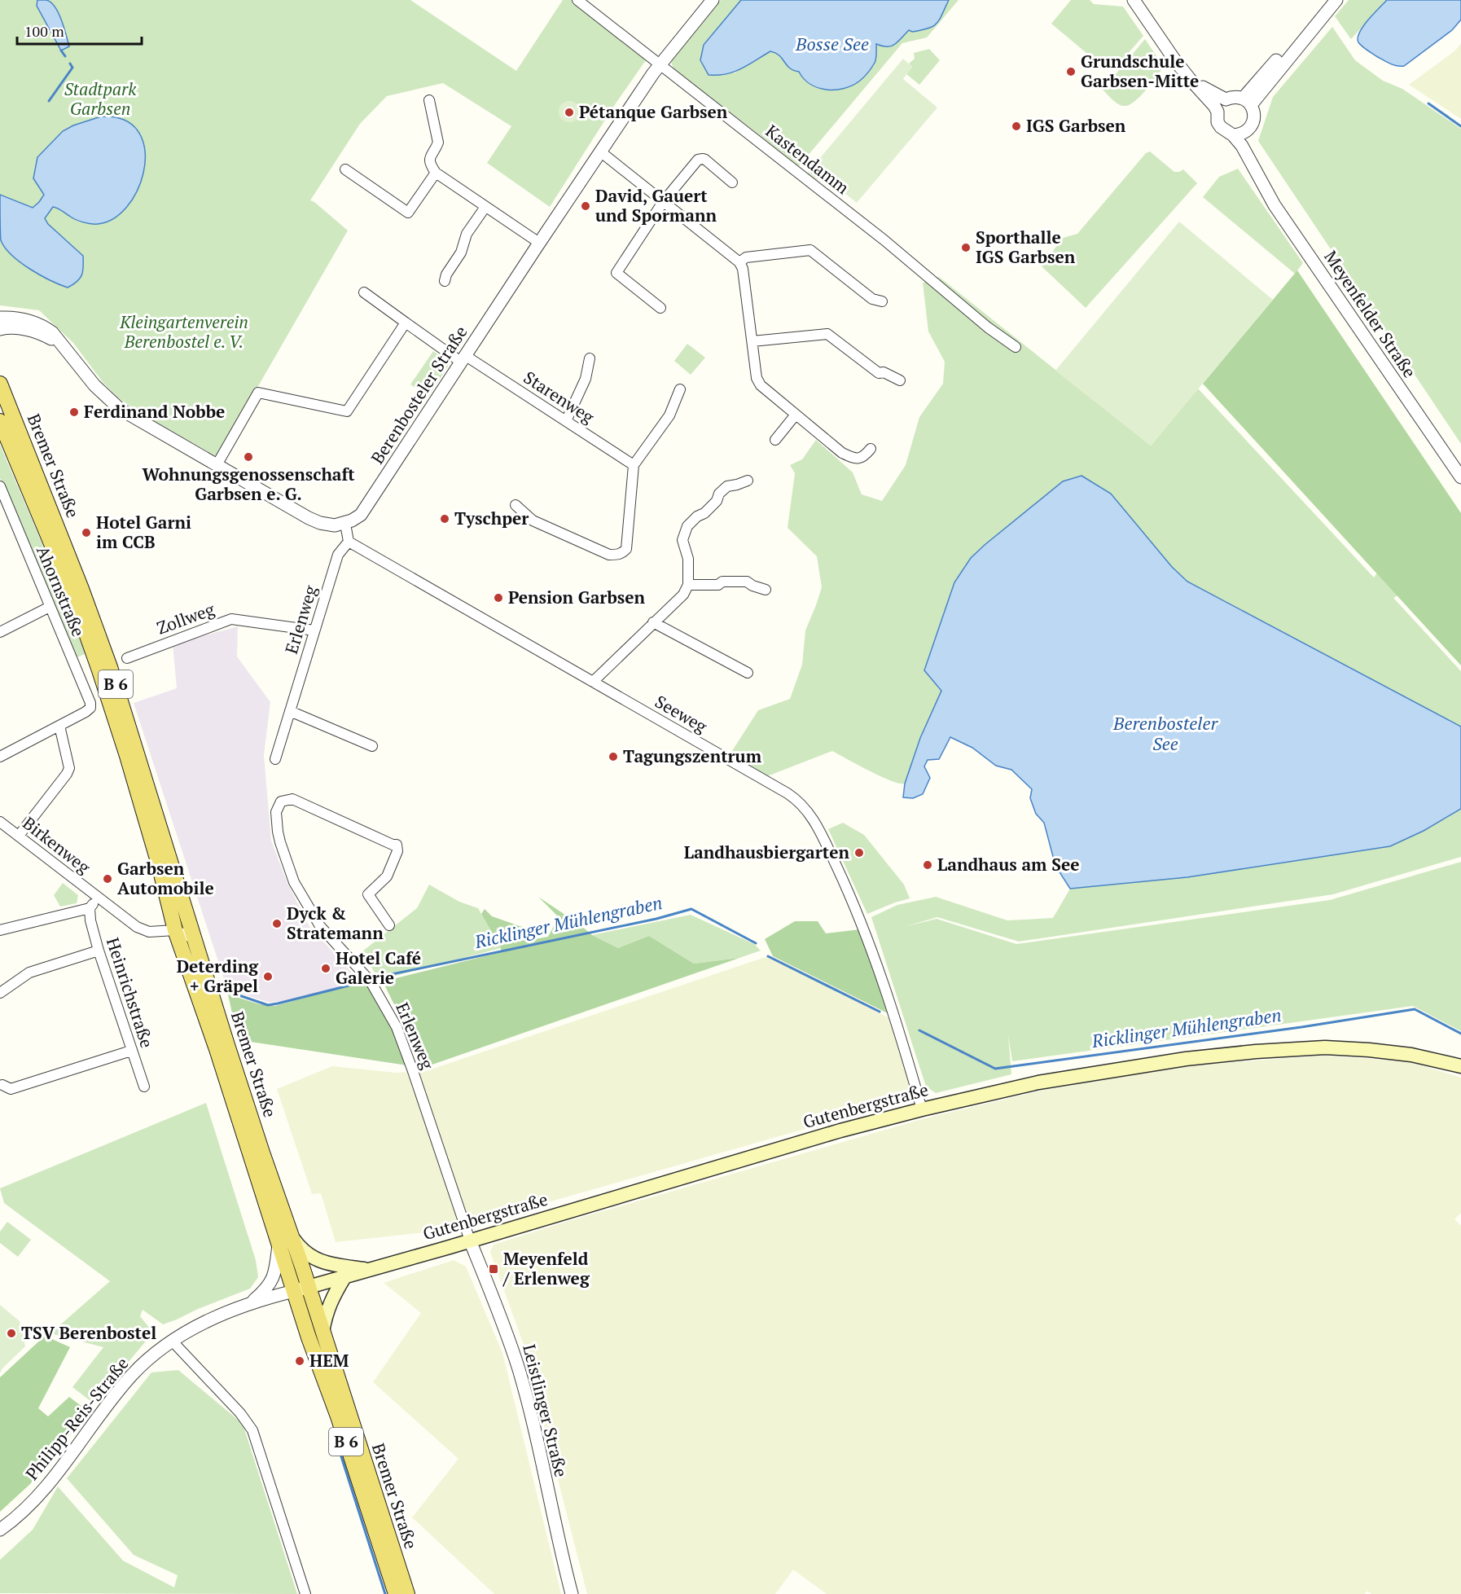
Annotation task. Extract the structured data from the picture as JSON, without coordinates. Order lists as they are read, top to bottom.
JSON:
{
  "streets": {
    "main road": ["Bremer Straße", "B 6", "Gutenbergstraße"],
    "street": [
      "Kastendamm",
      "Meyenfelder Straße",
      "Berenbosteler Straße",
      "Starenweg",
      "Ahornstraße",
      "Zollweg",
      "Erlenweg",
      "Seeweg",
      "Birkenweg",
      "Heinrichstraße",
      "Leistlinger Straße",
      "Philipp-Reis-Straße"
    ]
  },
  "crossings": [
    ["Kastendamm", "Berenbosteler Straße"],
    ["Berenbosteler Straße", "Starenweg"],
    ["Bremer Straße", "Birkenweg"],
    ["Bremer Straße", "Gutenbergstraße"],
    ["Bremer Straße", "Philipp-Reis-Straße"],
    ["Zollweg", "Erlenweg"],
    ["Erlenweg", "Seeweg"],
    ["Erlenweg", "Gutenbergstraße"],
    ["Erlenweg", "Leistlinger Straße"],
    ["Seeweg", "Gutenbergstraße"],
    ["Gutenbergstraße", "Leistlinger Straße"],
    ["Gutenbergstraße", "Philipp-Reis-Straße"]
  ],
  "water": ["Bosse See", "Berenbosteler See", "Ricklinger Mühlengraben"],
  "parks": ["Stadtpark Garbsen", "Kleingartenverein Berenbostel e. V."],
  "places": {
    "other": [
      "Grundschule Garbsen-Mitte",
      "Pétanque Garbsen",
      "IGS Garbsen",
      "David, Gauert und Spormann",
      "Sporthalle IGS Garbsen",
      "Ferdinand Nobbe",
      "Wohnungsgenossenschaft Garbsen e. G.",
      "Tyschper",
      "Hotel Garni im CCB",
      "Pension Garbsen",
      "Tagungszentrum",
      "Landhausbiergarten",
      "Landhaus am See",
      "Garbsen Automobile",
      "Dyck & Stratemann",
      "Hotel Café Galerie",
      "Deterding + Gräpel",
      "TSV Berenbostel",
      "HEM"
    ],
    "transit": ["Meyenfeld / Erlenweg"]
  },
  "scale_bar": "100 m"
}
